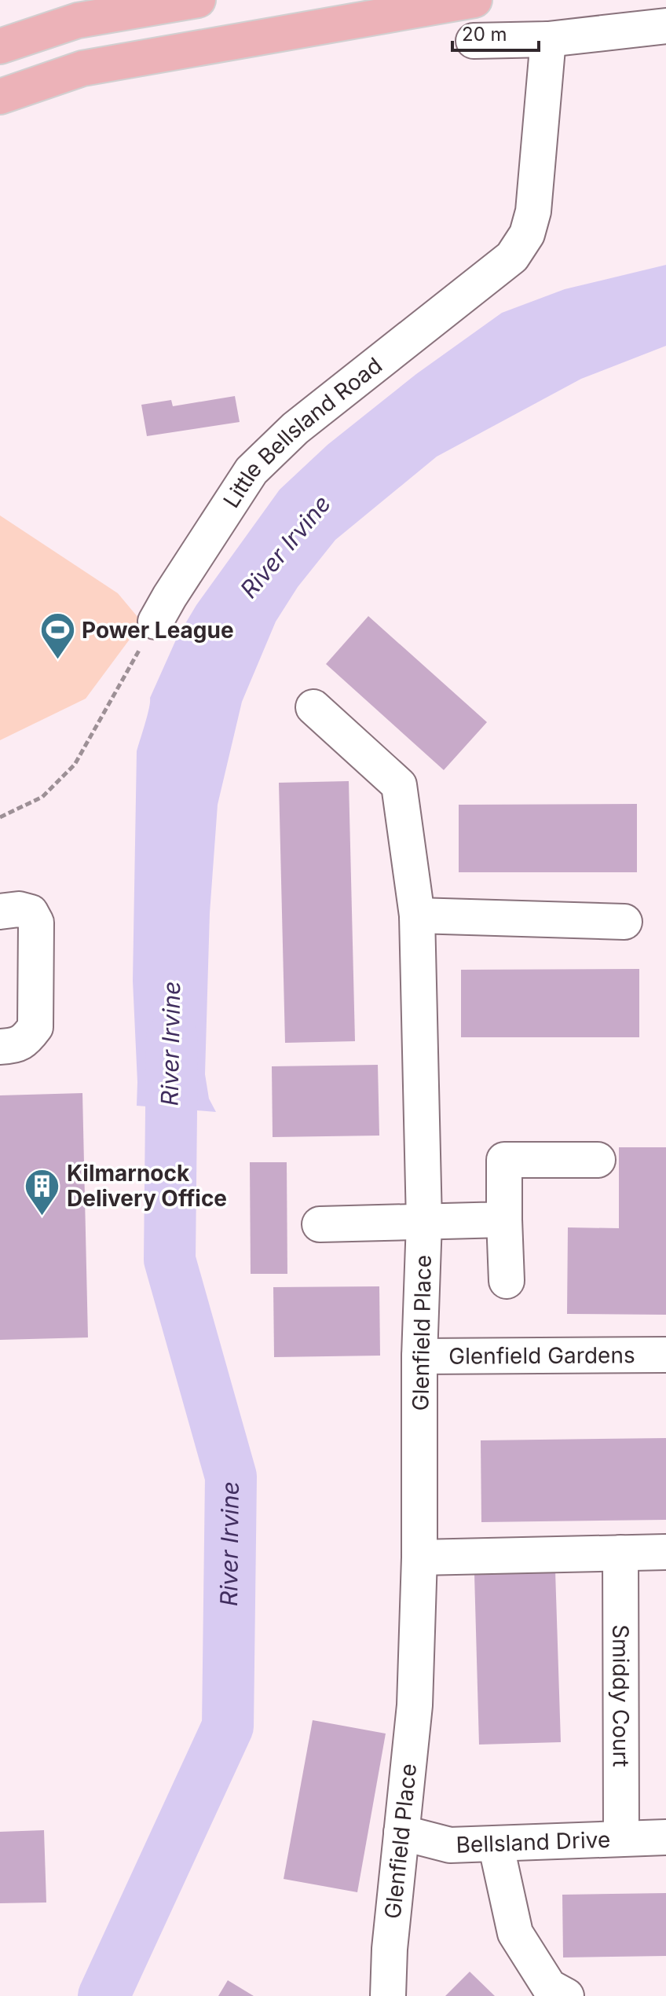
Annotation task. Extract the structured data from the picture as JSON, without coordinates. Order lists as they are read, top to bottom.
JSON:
{
  "streets": {
    "street": [
      "Little Bellsland Road",
      "Glenfield Place",
      "Glenfield Gardens",
      "Smiddy Court",
      "Bellsland Drive"
    ]
  },
  "crossings": [
    ["Glenfield Place", "Glenfield Gardens"],
    ["Glenfield Place", "Bellsland Drive"],
    ["Smiddy Court", "Bellsland Drive"]
  ],
  "water": ["River Irvine"],
  "places": {
    "sports": ["Power League"],
    "building": ["Kilmarnock Delivery Office"]
  },
  "scale_bar": "20 m"
}
